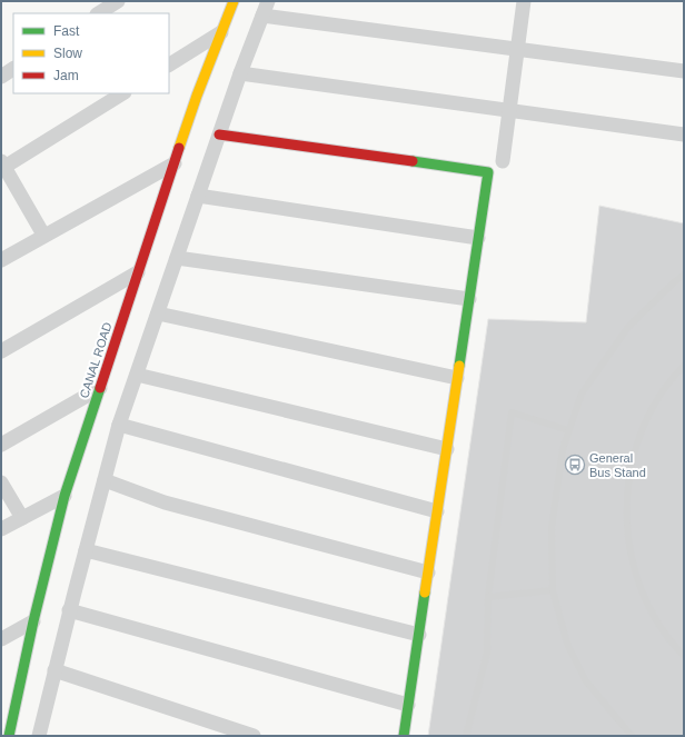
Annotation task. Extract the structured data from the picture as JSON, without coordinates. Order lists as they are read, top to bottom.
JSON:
{
  "streets": {
    "street": ["CANAL ROAD"]
  },
  "places": {
    "bus stop": ["General Bus Stand"]
  },
  "legend": ["Fast", "Slow", "Jam"]
}
